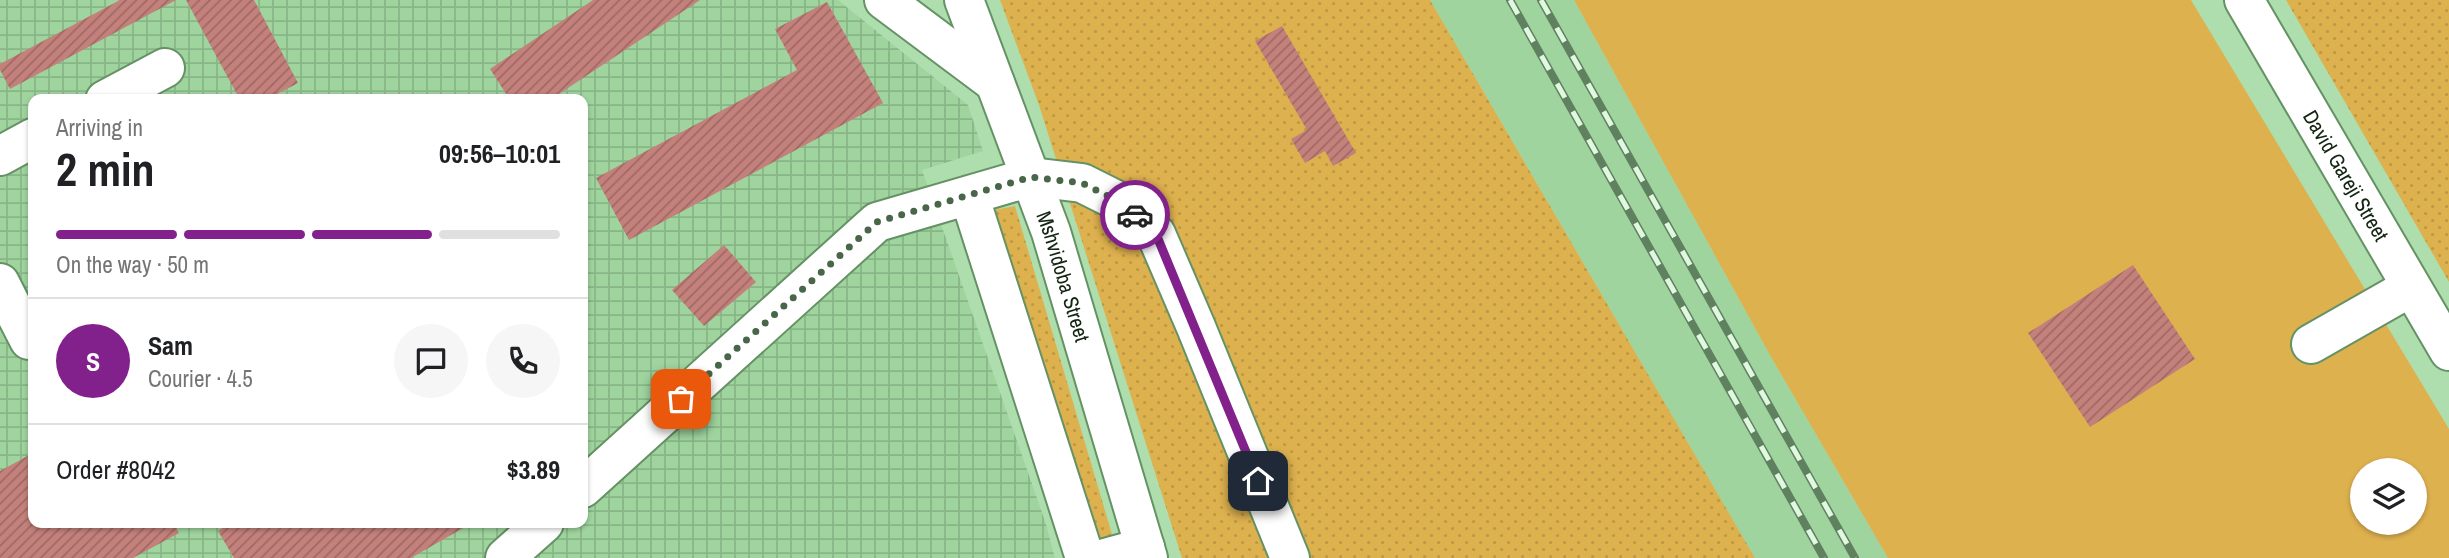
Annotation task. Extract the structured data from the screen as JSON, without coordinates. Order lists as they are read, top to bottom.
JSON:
{
  "streets": {
    "main road": ["David Gareji Street", "Mshvidoba Street"]
  },
  "page": {
    "heading": ["2 min", "Arriving in", "09:56–10:01"],
    "panel": [
      "Sam",
      "Courier · 4.5",
      "Order #8042",
      "$3.89"
    ],
    "bar": "On the way · 50 m",
    "round": "S"
  }
}
